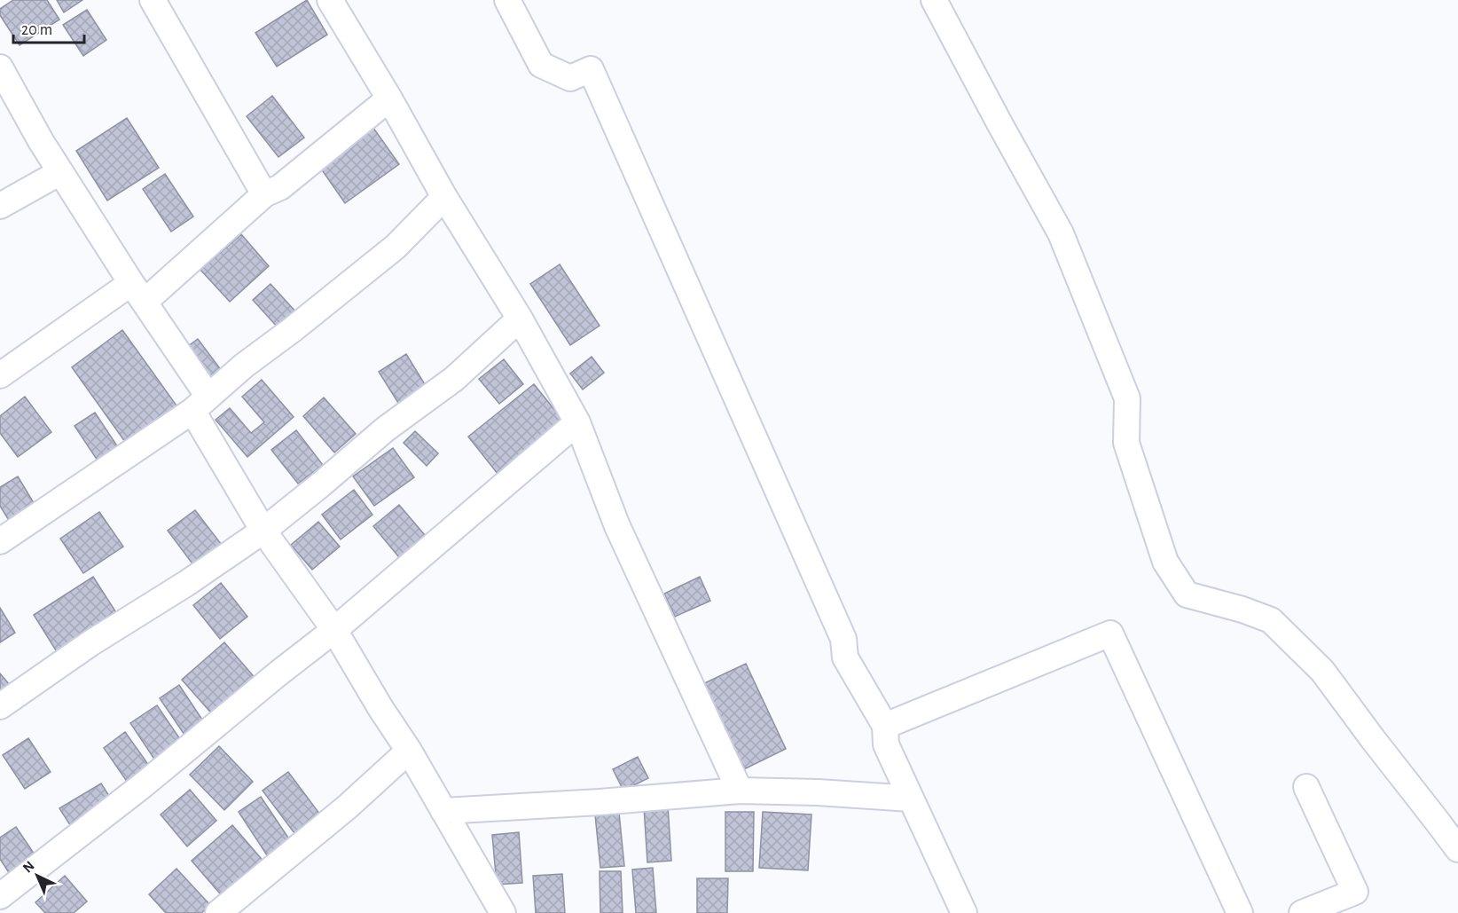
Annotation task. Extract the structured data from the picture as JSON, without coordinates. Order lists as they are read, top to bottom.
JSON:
{
  "scale_bar": "20 m",
  "north": "top left"
}
